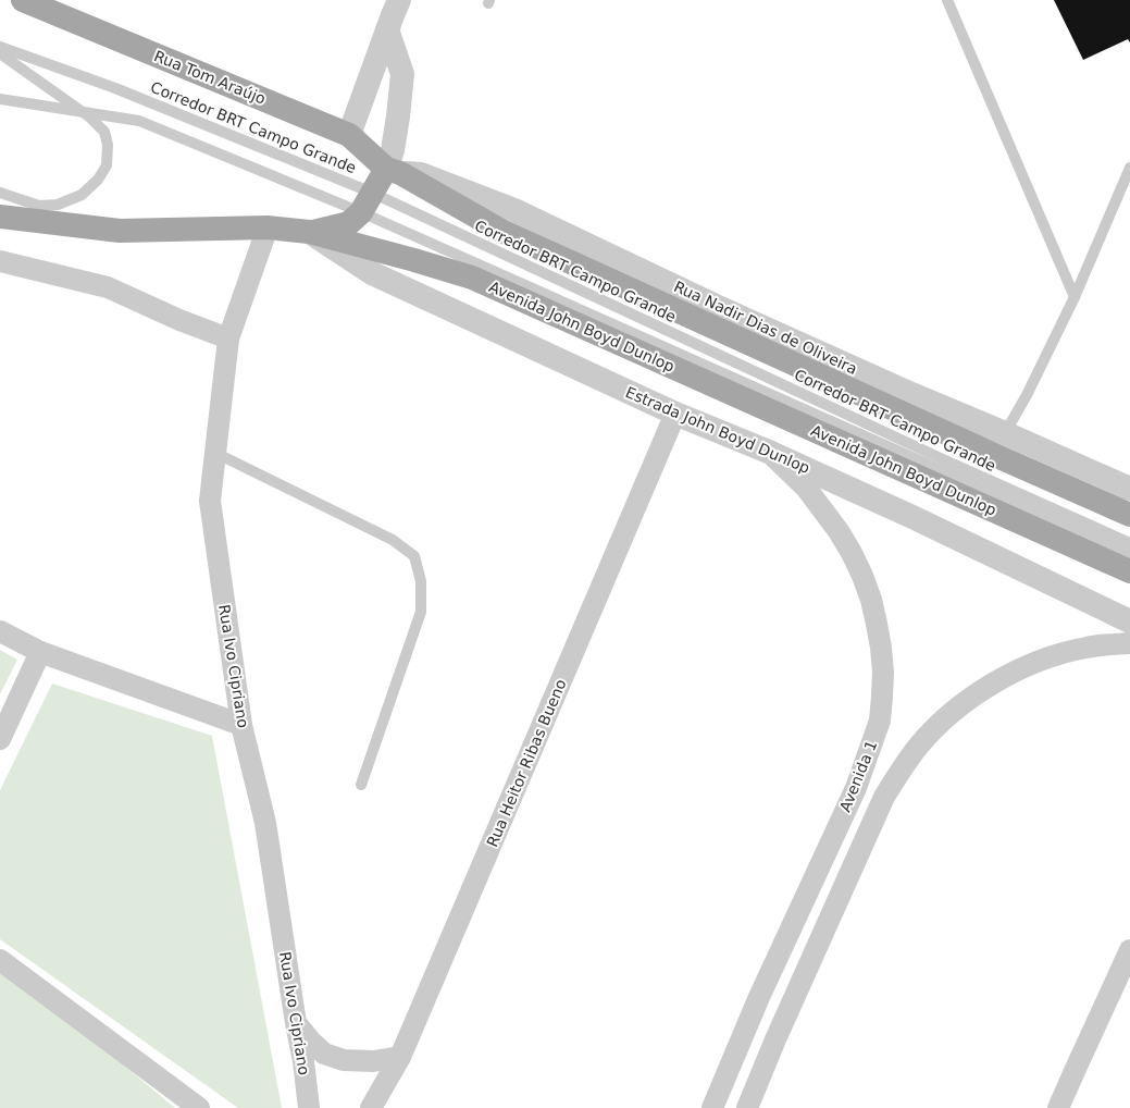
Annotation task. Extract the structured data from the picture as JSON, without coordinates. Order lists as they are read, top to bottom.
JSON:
{
  "streets": {
    "main road": ["Rua Tom Araújo", "Avenida John Boyd Dunlop"],
    "street": [
      "Rua Nadir Dias de Oliveira",
      "Estrada John Boyd Dunlop",
      "Rua Ivo Cipriano",
      "Rua Heitor Ribas Bueno",
      "Avenida 1"
    ],
    "lane": ["Corredor BRT Campo Grande"]
  },
  "crossings": [
    ["Rua Tom Araújo", "Rua Nadir Dias de Oliveira"],
    ["Avenida John Boyd Dunlop", "Estrada John Boyd Dunlop"],
    ["Avenida John Boyd Dunlop", "Rua Ivo Cipriano"],
    ["Estrada John Boyd Dunlop", "Rua Heitor Ribas Bueno"],
    ["Estrada John Boyd Dunlop", "Avenida 1"]
  ]
}
